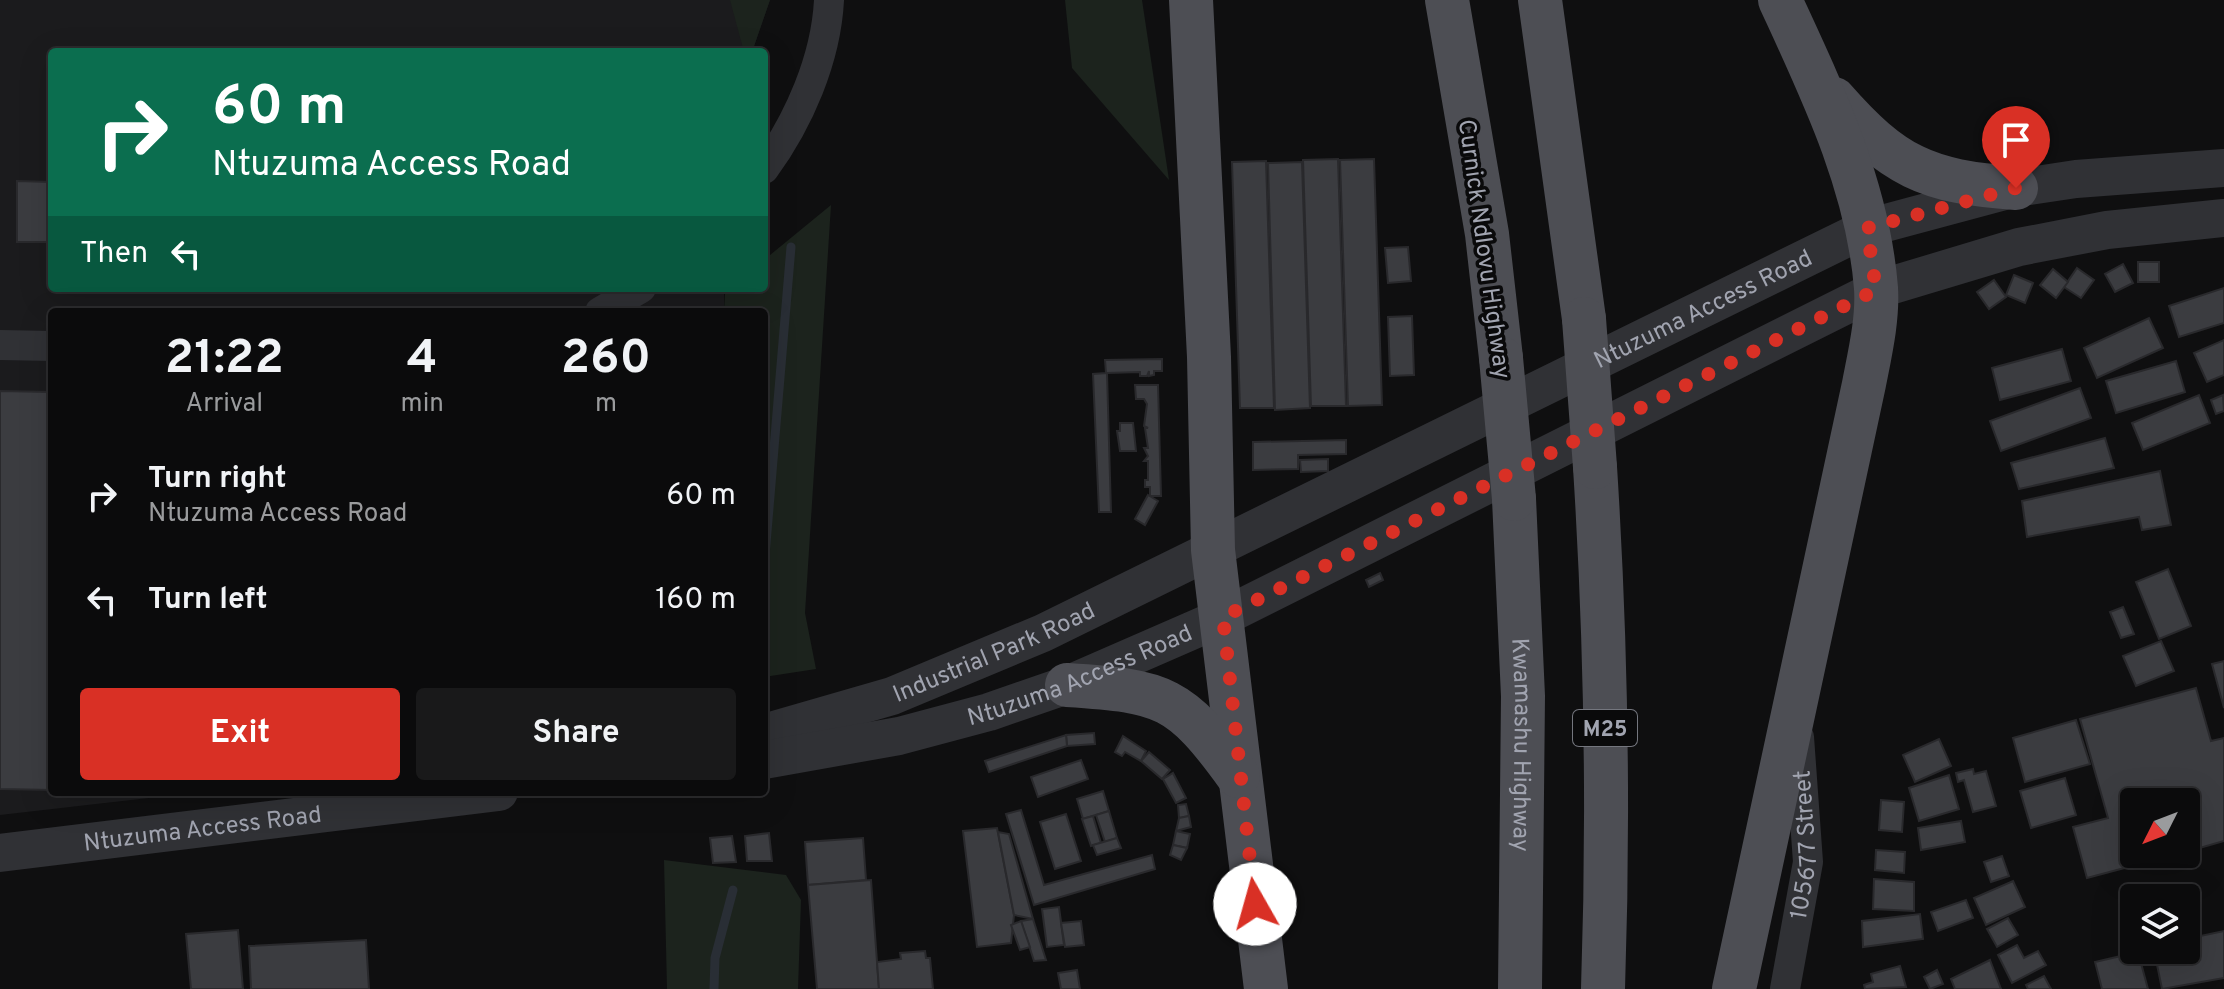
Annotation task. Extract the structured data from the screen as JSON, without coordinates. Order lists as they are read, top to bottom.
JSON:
{
  "streets": {
    "main road": ["Curnick Ndlovu Highway", "M25", "Kwamashu Highway"],
    "street": ["Ntuzuma Access Road", "Industrial Park Road", "105677 Street"]
  },
  "crossings": [
    ["Curnick Ndlovu Highway", "Kwamashu Highway"],
    ["Ntuzuma Access Road", "Industrial Park Road"]
  ],
  "north": "bottom left",
  "page": {
    "turn": ["60 m", "Ntuzuma Access Road"],
    "then": "Then",
    "eta": [
      "21:22",
      "Arrival",
      "4",
      "min",
      "260",
      "m"
    ],
    "list": [
      {
        "name": "Turn right",
        "note": "Ntuzuma Access Road",
        "value": "60 m"
      },
      {
        "name": "Turn left",
        "value": "160 m"
      }
    ],
    "buttons": ["Exit", "Share"]
  }
}
